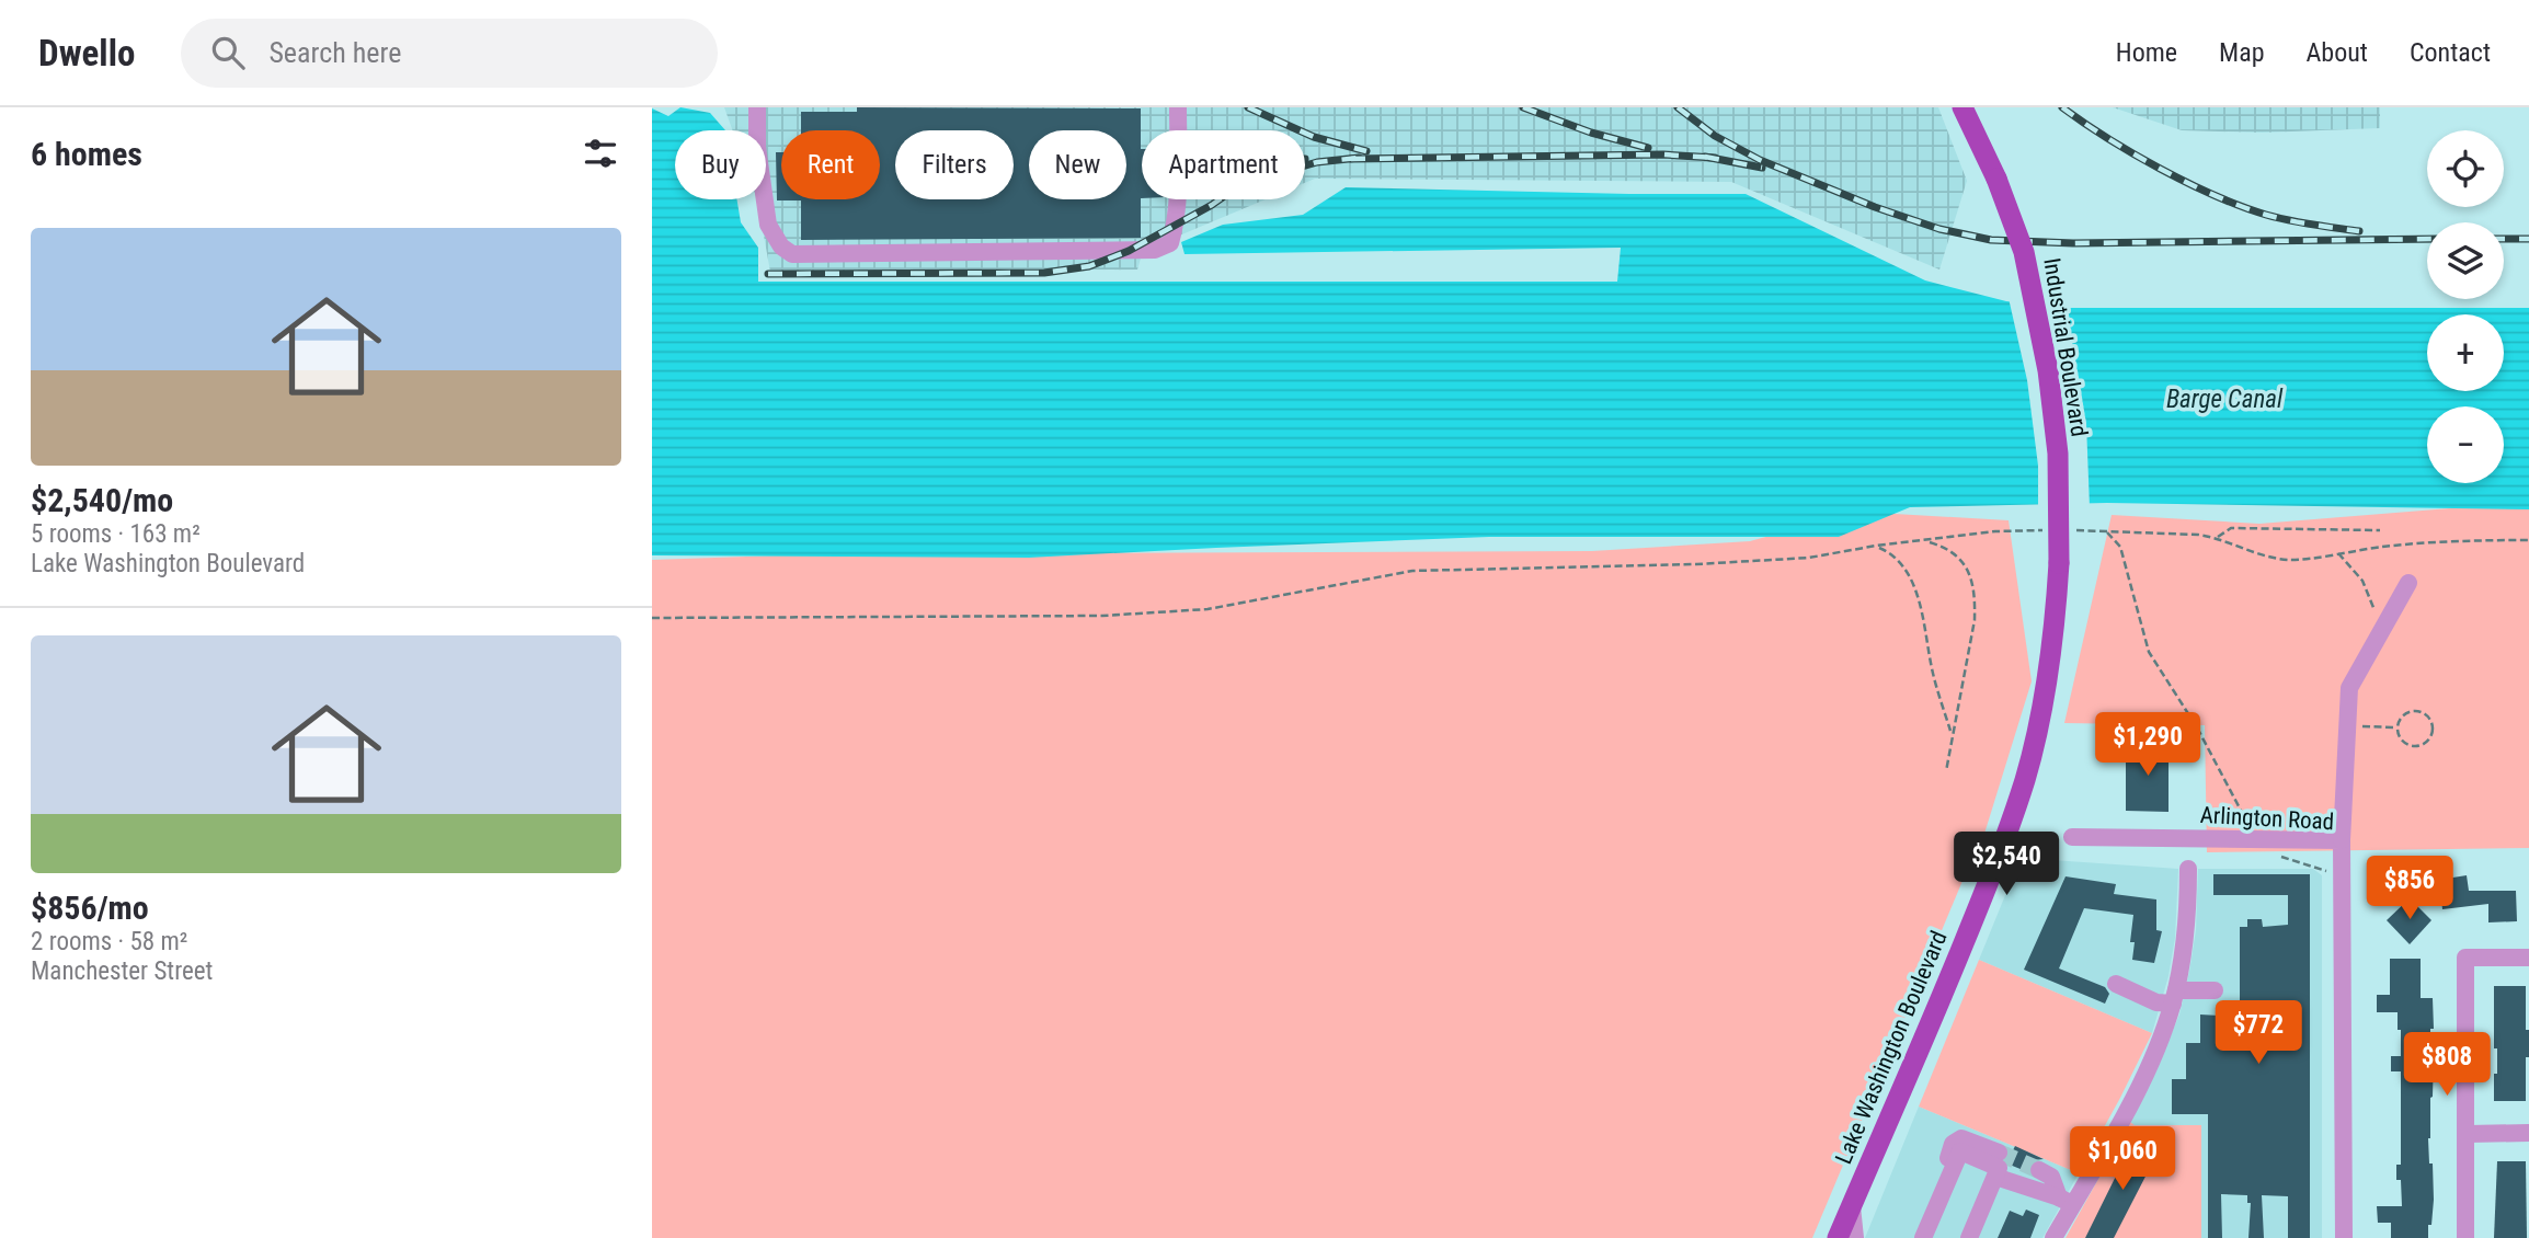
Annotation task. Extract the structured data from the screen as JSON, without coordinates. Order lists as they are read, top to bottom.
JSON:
{
  "streets": {
    "main road": ["Industrial Boulevard", "Lake Washington Boulevard"],
    "street": ["Arlington Road"]
  },
  "crossings": [
    ["Industrial Boulevard", "Lake Washington Boulevard"]
  ],
  "water": ["Barge Canal"],
  "page": {
    "header": "Dwello",
    "search": "Search here",
    "nav": [
      "Home",
      "Map",
      "About",
      "Contact"
    ],
    "heading": "6 homes",
    "map_buttons": ["+", "−"],
    "chip": [
      "Buy",
      "Rent",
      "Filters",
      "New",
      "Apartment"
    ],
    "list": [
      {
        "name": "$2,540/mo",
        "note": "5 rooms · 163 m² · Lake Washington Boulevard"
      },
      {
        "name": "$856/mo",
        "note": "2 rooms · 58 m² · Manchester Street"
      }
    ],
    "price": [
      "$1,290",
      "$2,540",
      "$856",
      "$772",
      "$808",
      "$1,060"
    ]
  }
}
